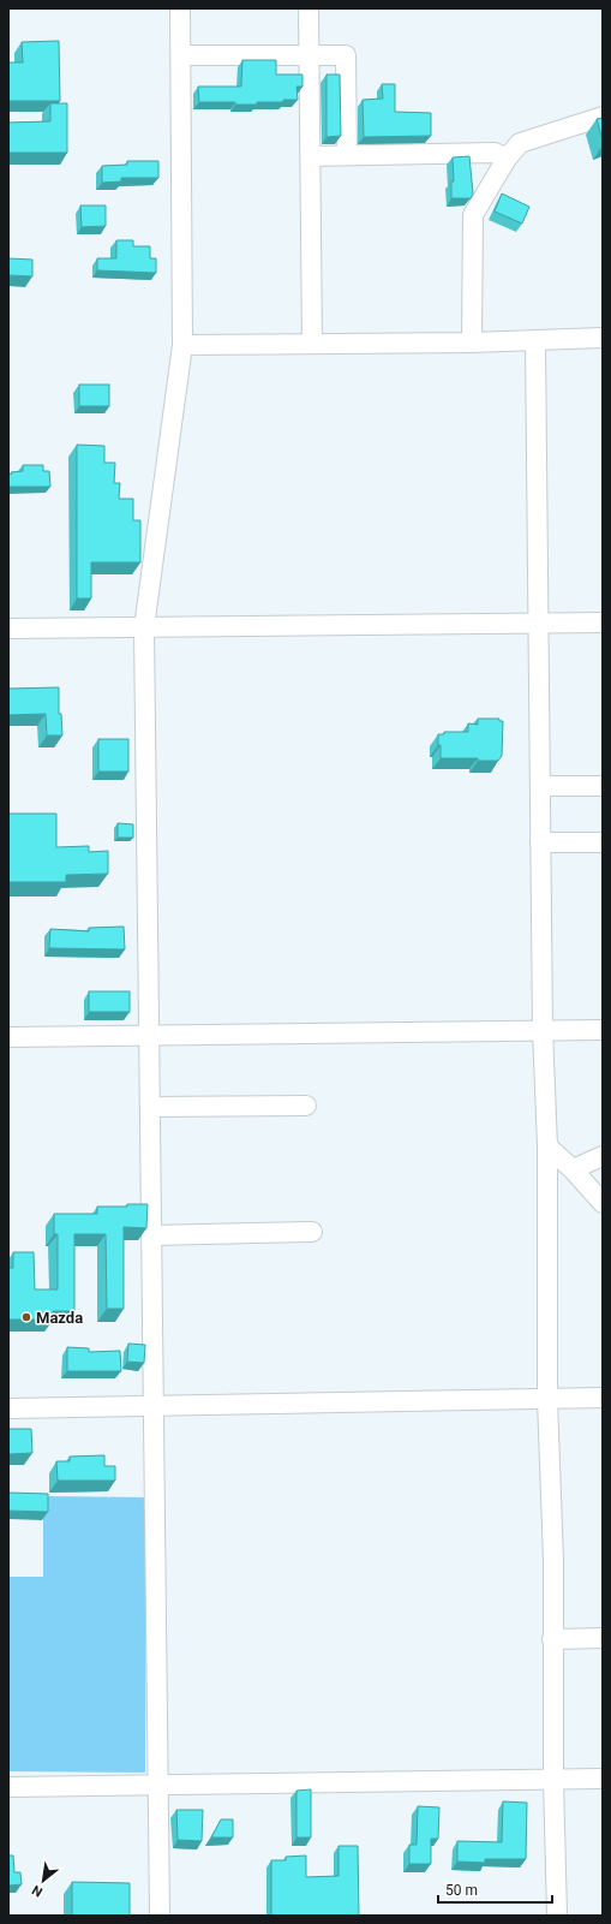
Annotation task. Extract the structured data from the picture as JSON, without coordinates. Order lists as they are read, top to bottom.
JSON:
{
  "places": ["Mazda"],
  "scale_bar": "50 m",
  "north": "bottom left"
}
